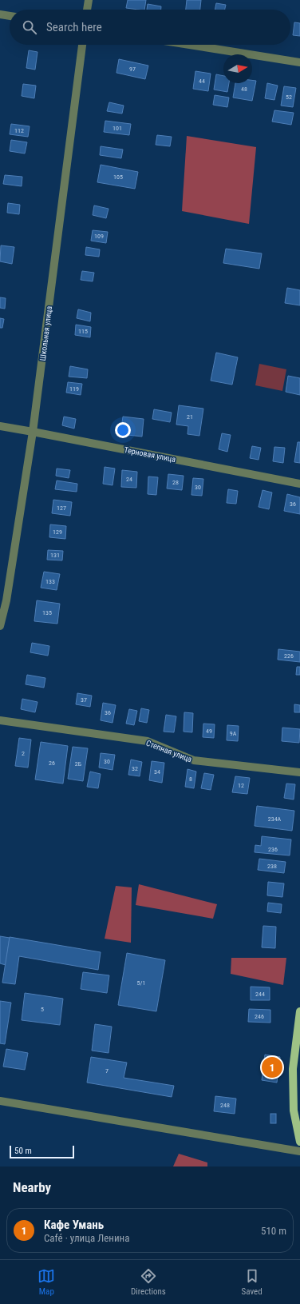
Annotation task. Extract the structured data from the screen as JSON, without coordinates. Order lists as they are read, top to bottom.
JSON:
{
  "streets": {
    "street": ["Школьная улица", "Терновая улица", "Степная улица"]
  },
  "crossings": [
    ["Школьная улица", "Терновая улица"]
  ],
  "house_numbers": [
    "97",
    "44",
    "48",
    "52",
    "101",
    "112",
    "105",
    "109",
    "115",
    "119",
    "21",
    "24",
    "28",
    "30",
    "36",
    "127",
    "129",
    "131",
    "133",
    "135",
    "226",
    "37",
    "36",
    "49",
    "9А",
    "2",
    "30",
    "26",
    "2Б",
    "32",
    "34",
    "8",
    "12",
    "234А",
    "236",
    "238",
    "5/1",
    "244",
    "5",
    "246",
    "7",
    "248"
  ],
  "scale_bar": "50 m",
  "north": "right",
  "page": {
    "search": "Search here",
    "pins": "1",
    "scale": "50 m",
    "heading": "Nearby",
    "list": [
      {
        "mark": "1",
        "name": "Кафе Умань",
        "note": "Café · улица Ленина",
        "value": "510 m"
      }
    ],
    "nav": ["Map", "Directions", "Saved"]
  }
}
